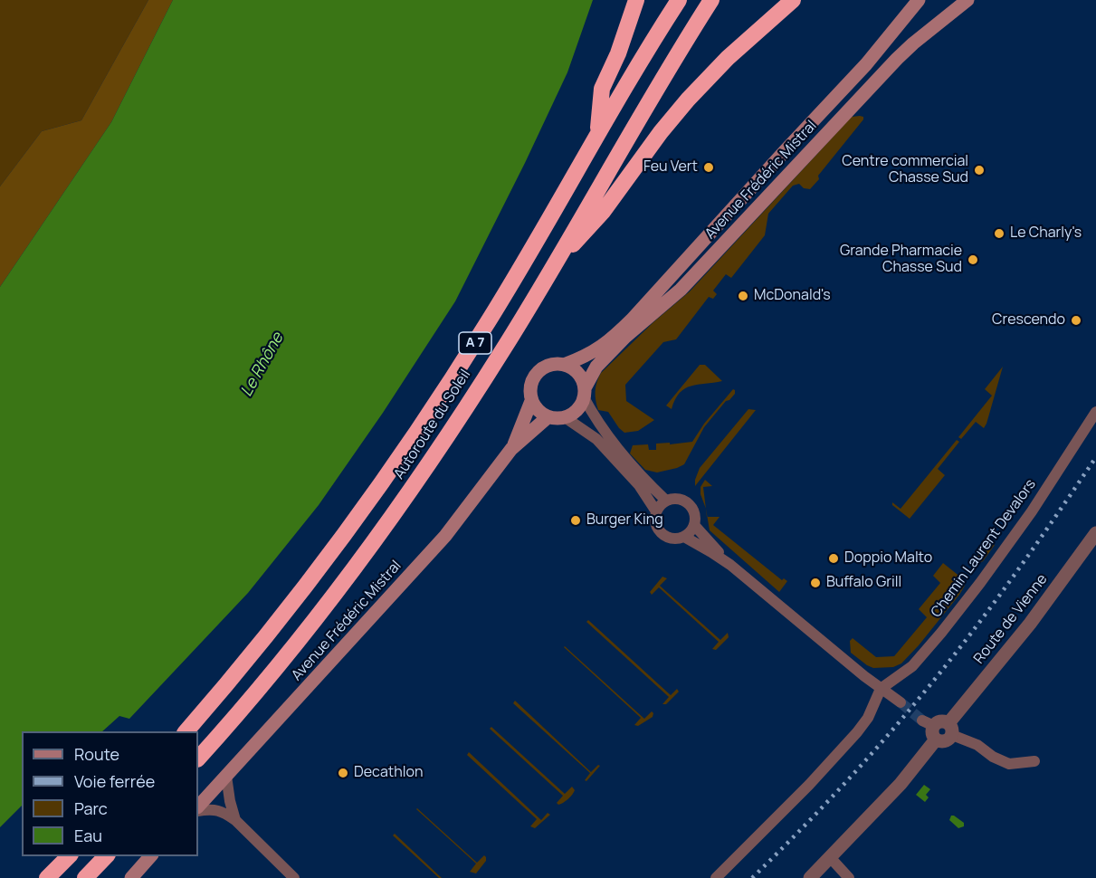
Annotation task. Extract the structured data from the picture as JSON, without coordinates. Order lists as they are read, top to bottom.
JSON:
{
  "streets": {
    "highway": ["A 7", "Autoroute du Soleil"],
    "main road": ["Avenue Frédéric Mistral"],
    "street": ["Chemin Laurent Devalors", "Route de Vienne"]
  },
  "water": ["Le Rhône"],
  "places": [
    "Feu Vert",
    "Centre commercial Chasse Sud",
    "Le Charly's",
    "Grande Pharmacie Chasse Sud",
    "McDonald's",
    "Crescendo",
    "Burger King",
    "Doppio Malto",
    "Buffalo Grill",
    "Decathlon"
  ],
  "legend": [
    "Route",
    "Voie ferrée",
    "Parc",
    "Eau"
  ]
}
